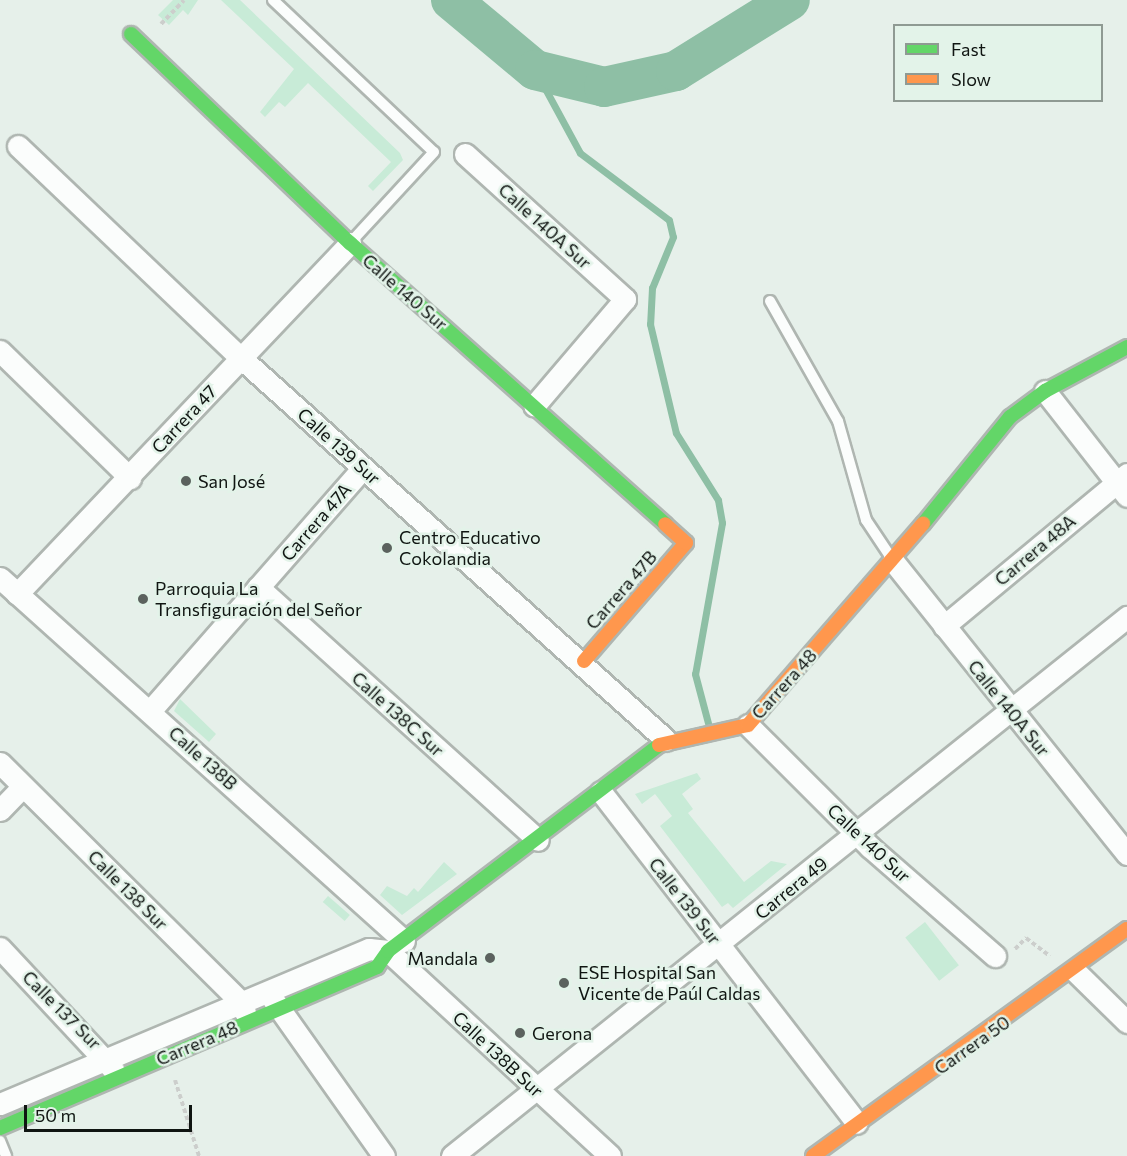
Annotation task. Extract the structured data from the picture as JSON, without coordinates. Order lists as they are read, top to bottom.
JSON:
{
  "streets": {
    "street": [
      "Calle 140A Sur",
      "Calle 140 Sur",
      "Carrera 47",
      "Calle 139 Sur",
      "Carrera 47A",
      "Carrera 48A",
      "Carrera 47B",
      "Carrera 48",
      "Calle 138C Sur",
      "Calle 138B",
      "Carrera 49",
      "Calle 138 Sur",
      "Calle 137 Sur",
      "Carrera 50",
      "Calle 138B Sur"
    ]
  },
  "crossings": [
    ["Calle 140A Sur", "Calle 140 Sur"],
    ["Calle 140A Sur", "Carrera 48A"],
    ["Calle 140A Sur", "Carrera 48"],
    ["Calle 140A Sur", "Carrera 49"],
    ["Calle 140 Sur", "Carrera 47"],
    ["Calle 140 Sur", "Carrera 47B"],
    ["Calle 140 Sur", "Carrera 48"],
    ["Calle 140 Sur", "Carrera 49"],
    ["Carrera 47", "Calle 139 Sur"],
    ["Carrera 47", "Calle 138B"],
    ["Calle 139 Sur", "Carrera 47A"],
    ["Calle 139 Sur", "Carrera 47B"],
    ["Calle 139 Sur", "Carrera 48"],
    ["Calle 139 Sur", "Carrera 49"],
    ["Calle 139 Sur", "Carrera 50"],
    ["Carrera 47A", "Calle 138C Sur"],
    ["Carrera 47A", "Calle 138B"],
    ["Carrera 48", "Calle 138C Sur"],
    ["Carrera 48", "Calle 138B"],
    ["Carrera 48", "Calle 138 Sur"],
    ["Carrera 48", "Calle 137 Sur"],
    ["Carrera 48", "Calle 138B Sur"],
    ["Calle 138B", "Calle 138B Sur"],
    ["Carrera 49", "Calle 138B Sur"]
  ],
  "places": [
    "San José",
    "Centro Educativo Cokolandia",
    "Parroquia La Transfiguración del Señor",
    "Mandala",
    "ESE Hospital San Vicente de Paúl Caldas",
    "Gerona"
  ],
  "legend": ["Fast", "Slow"],
  "scale_bar": "50 m"
}
